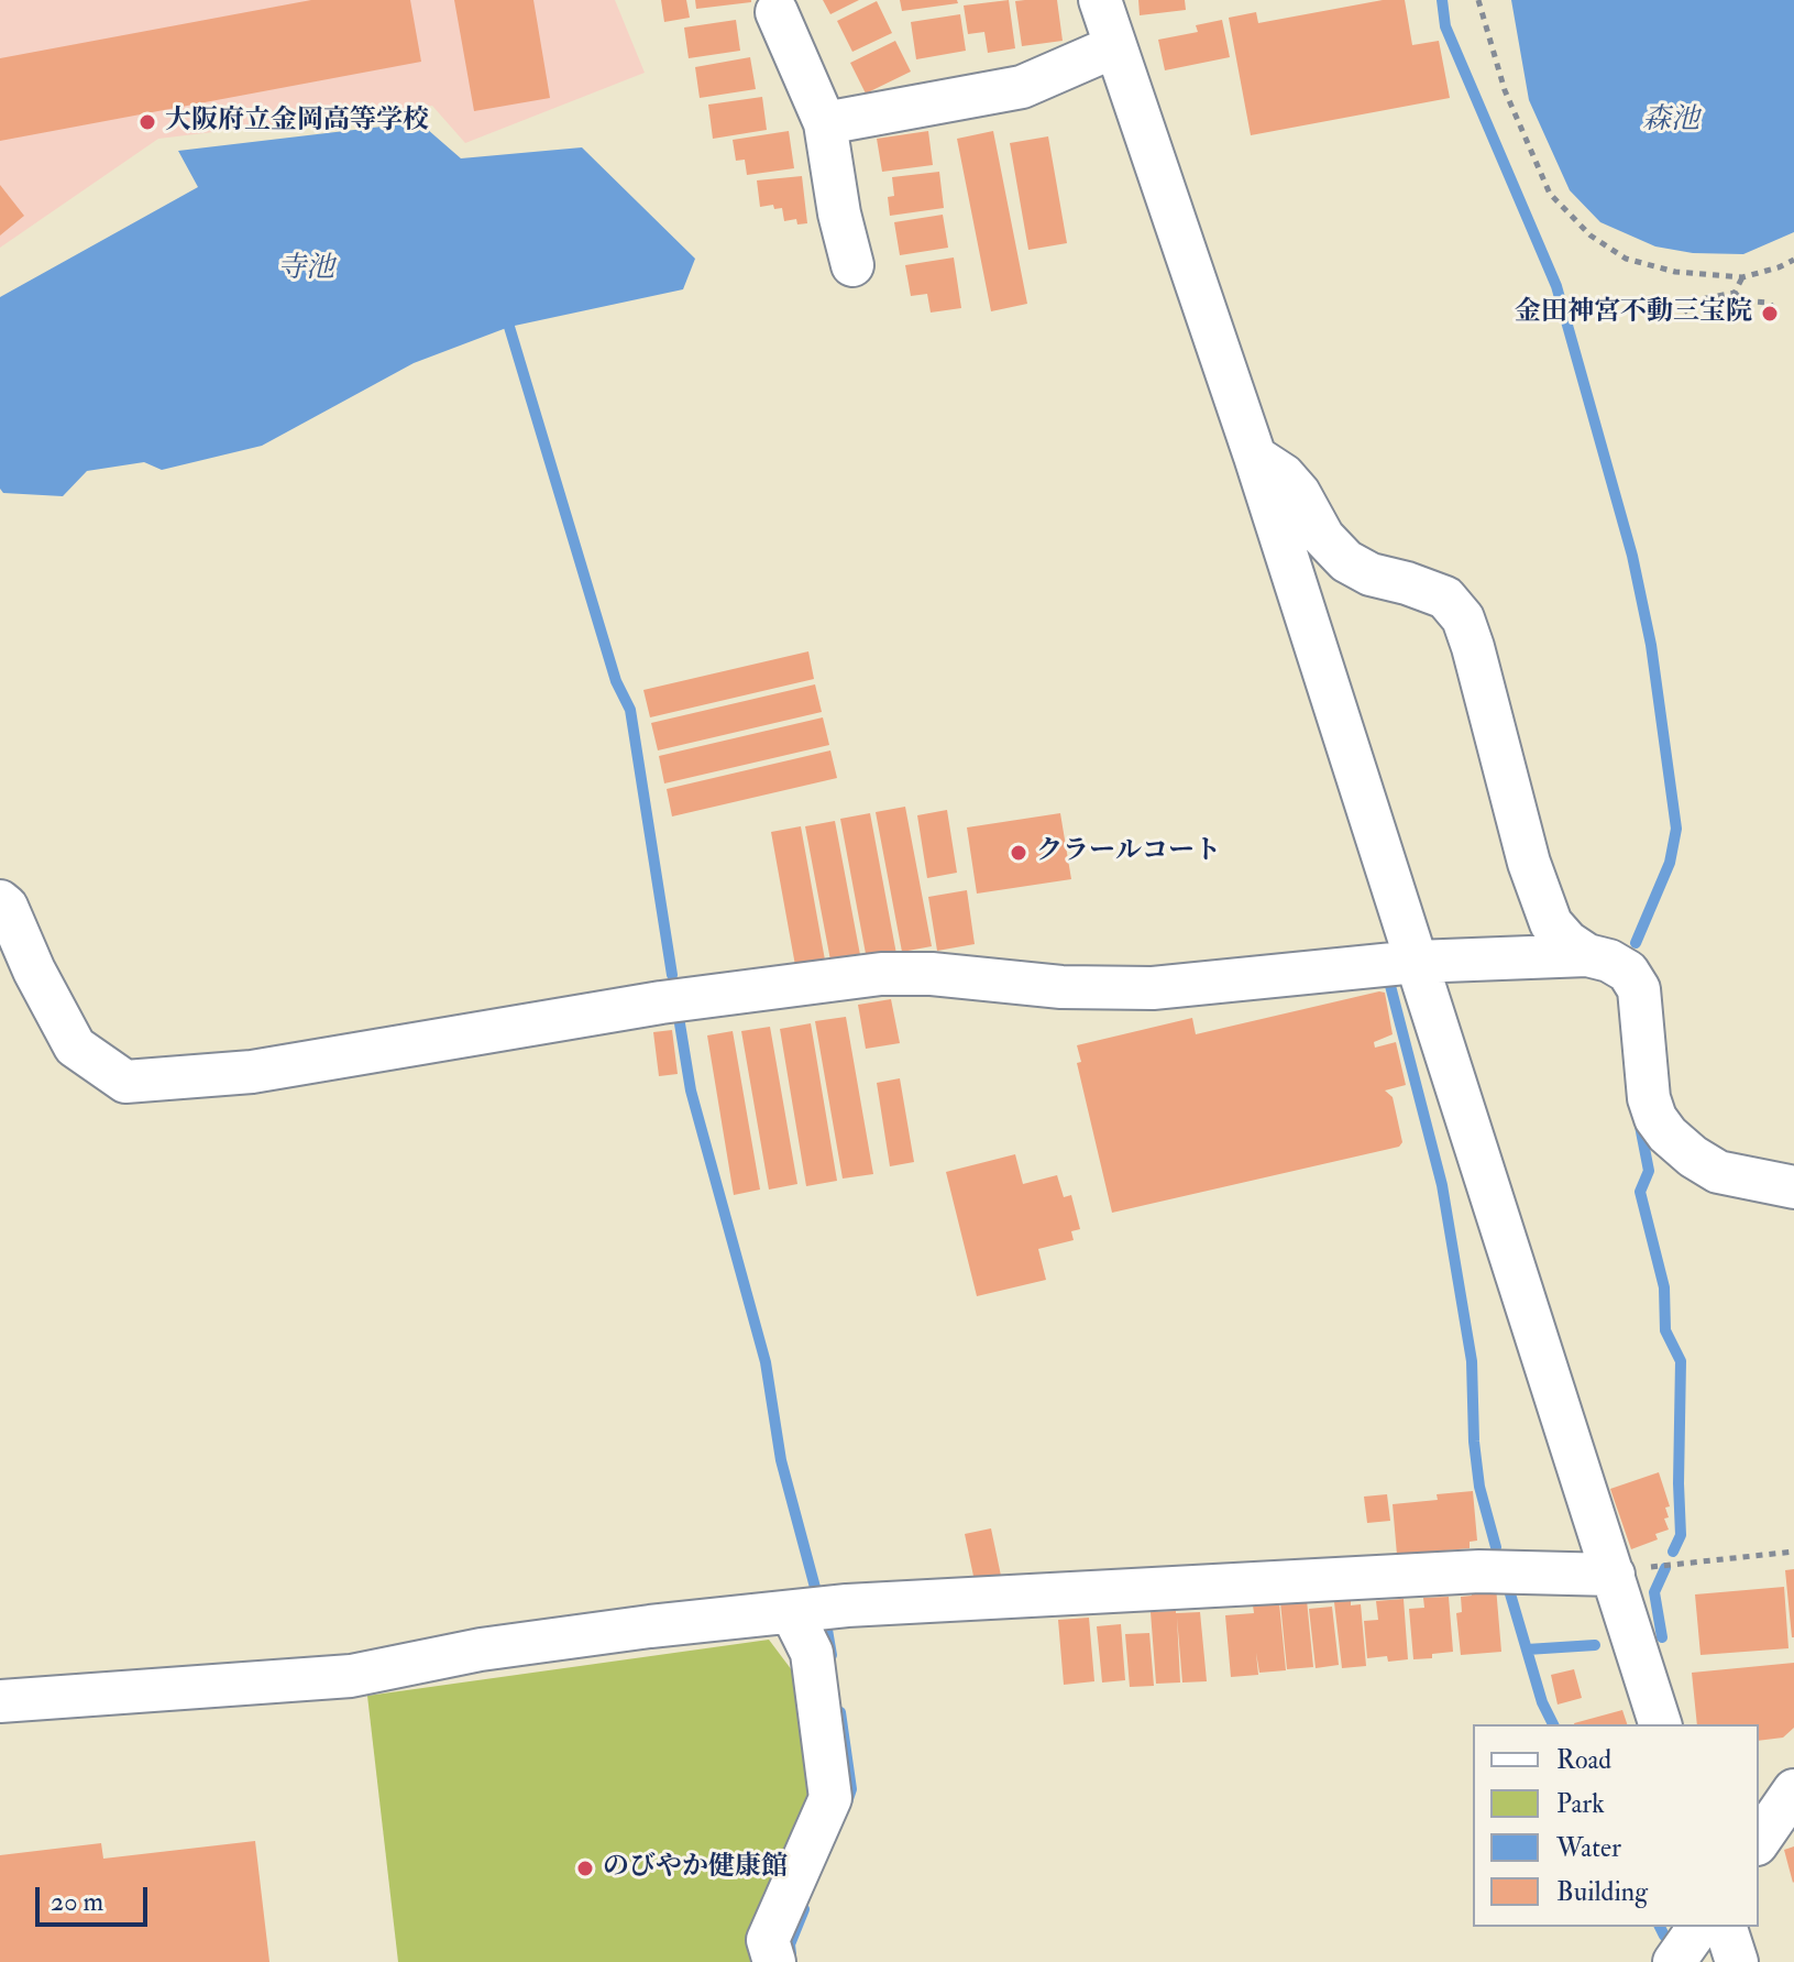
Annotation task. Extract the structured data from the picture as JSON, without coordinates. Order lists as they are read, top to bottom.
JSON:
{
  "water": ["森池", "寺池"],
  "places": [
    "大阪府立金岡高等学校",
    "金田神宮不動三宝院",
    "クラールコート",
    "のびやか健康館"
  ],
  "legend": [
    "Road",
    "Park",
    "Water",
    "Building"
  ],
  "scale_bar": "20 m"
}
